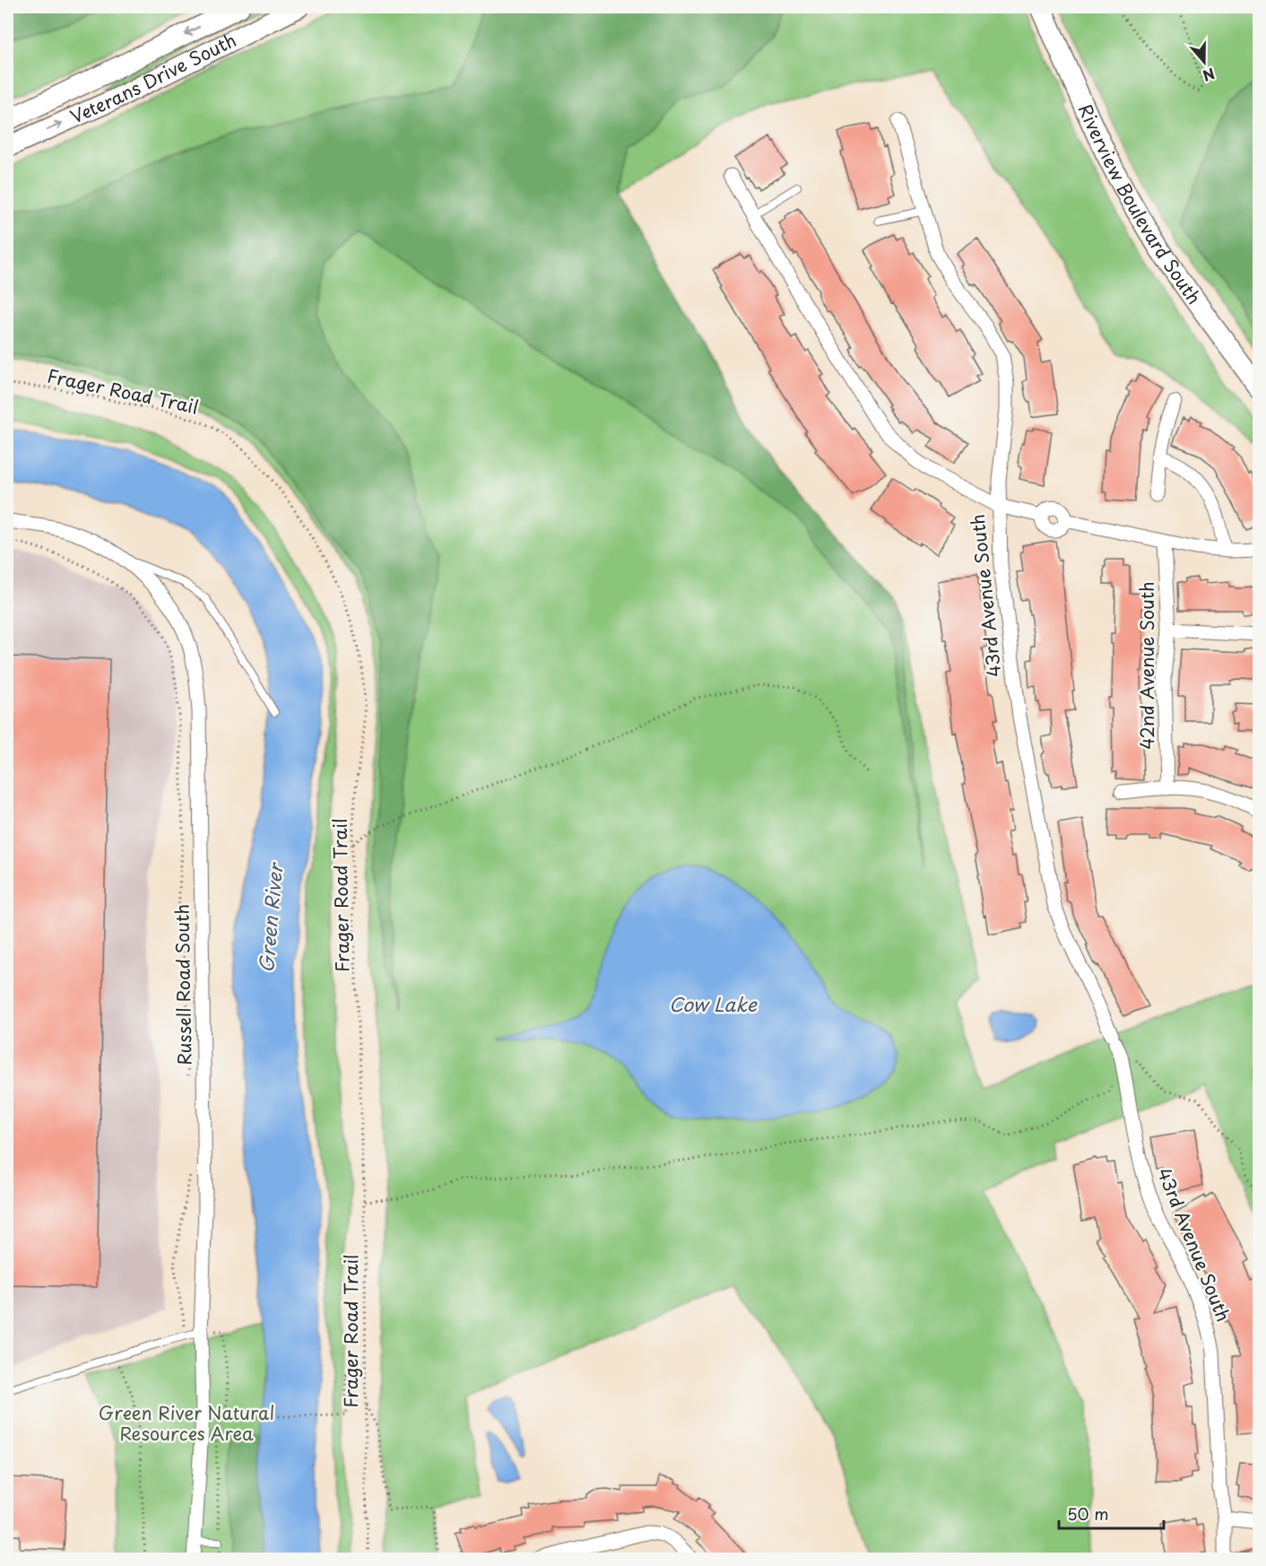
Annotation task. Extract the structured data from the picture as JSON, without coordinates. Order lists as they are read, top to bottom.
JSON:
{
  "streets": {
    "main road": ["Veterans Drive South", "Riverview Boulevard South"],
    "street": ["43rd Avenue South", "42nd Avenue South", "Russell Road South"],
    "path": ["Frager Road Trail"]
  },
  "water": ["Green River", "Cow Lake"],
  "parks": ["Green River Natural Resources Area"],
  "scale_bar": "50 m",
  "north": "bottom"
}
